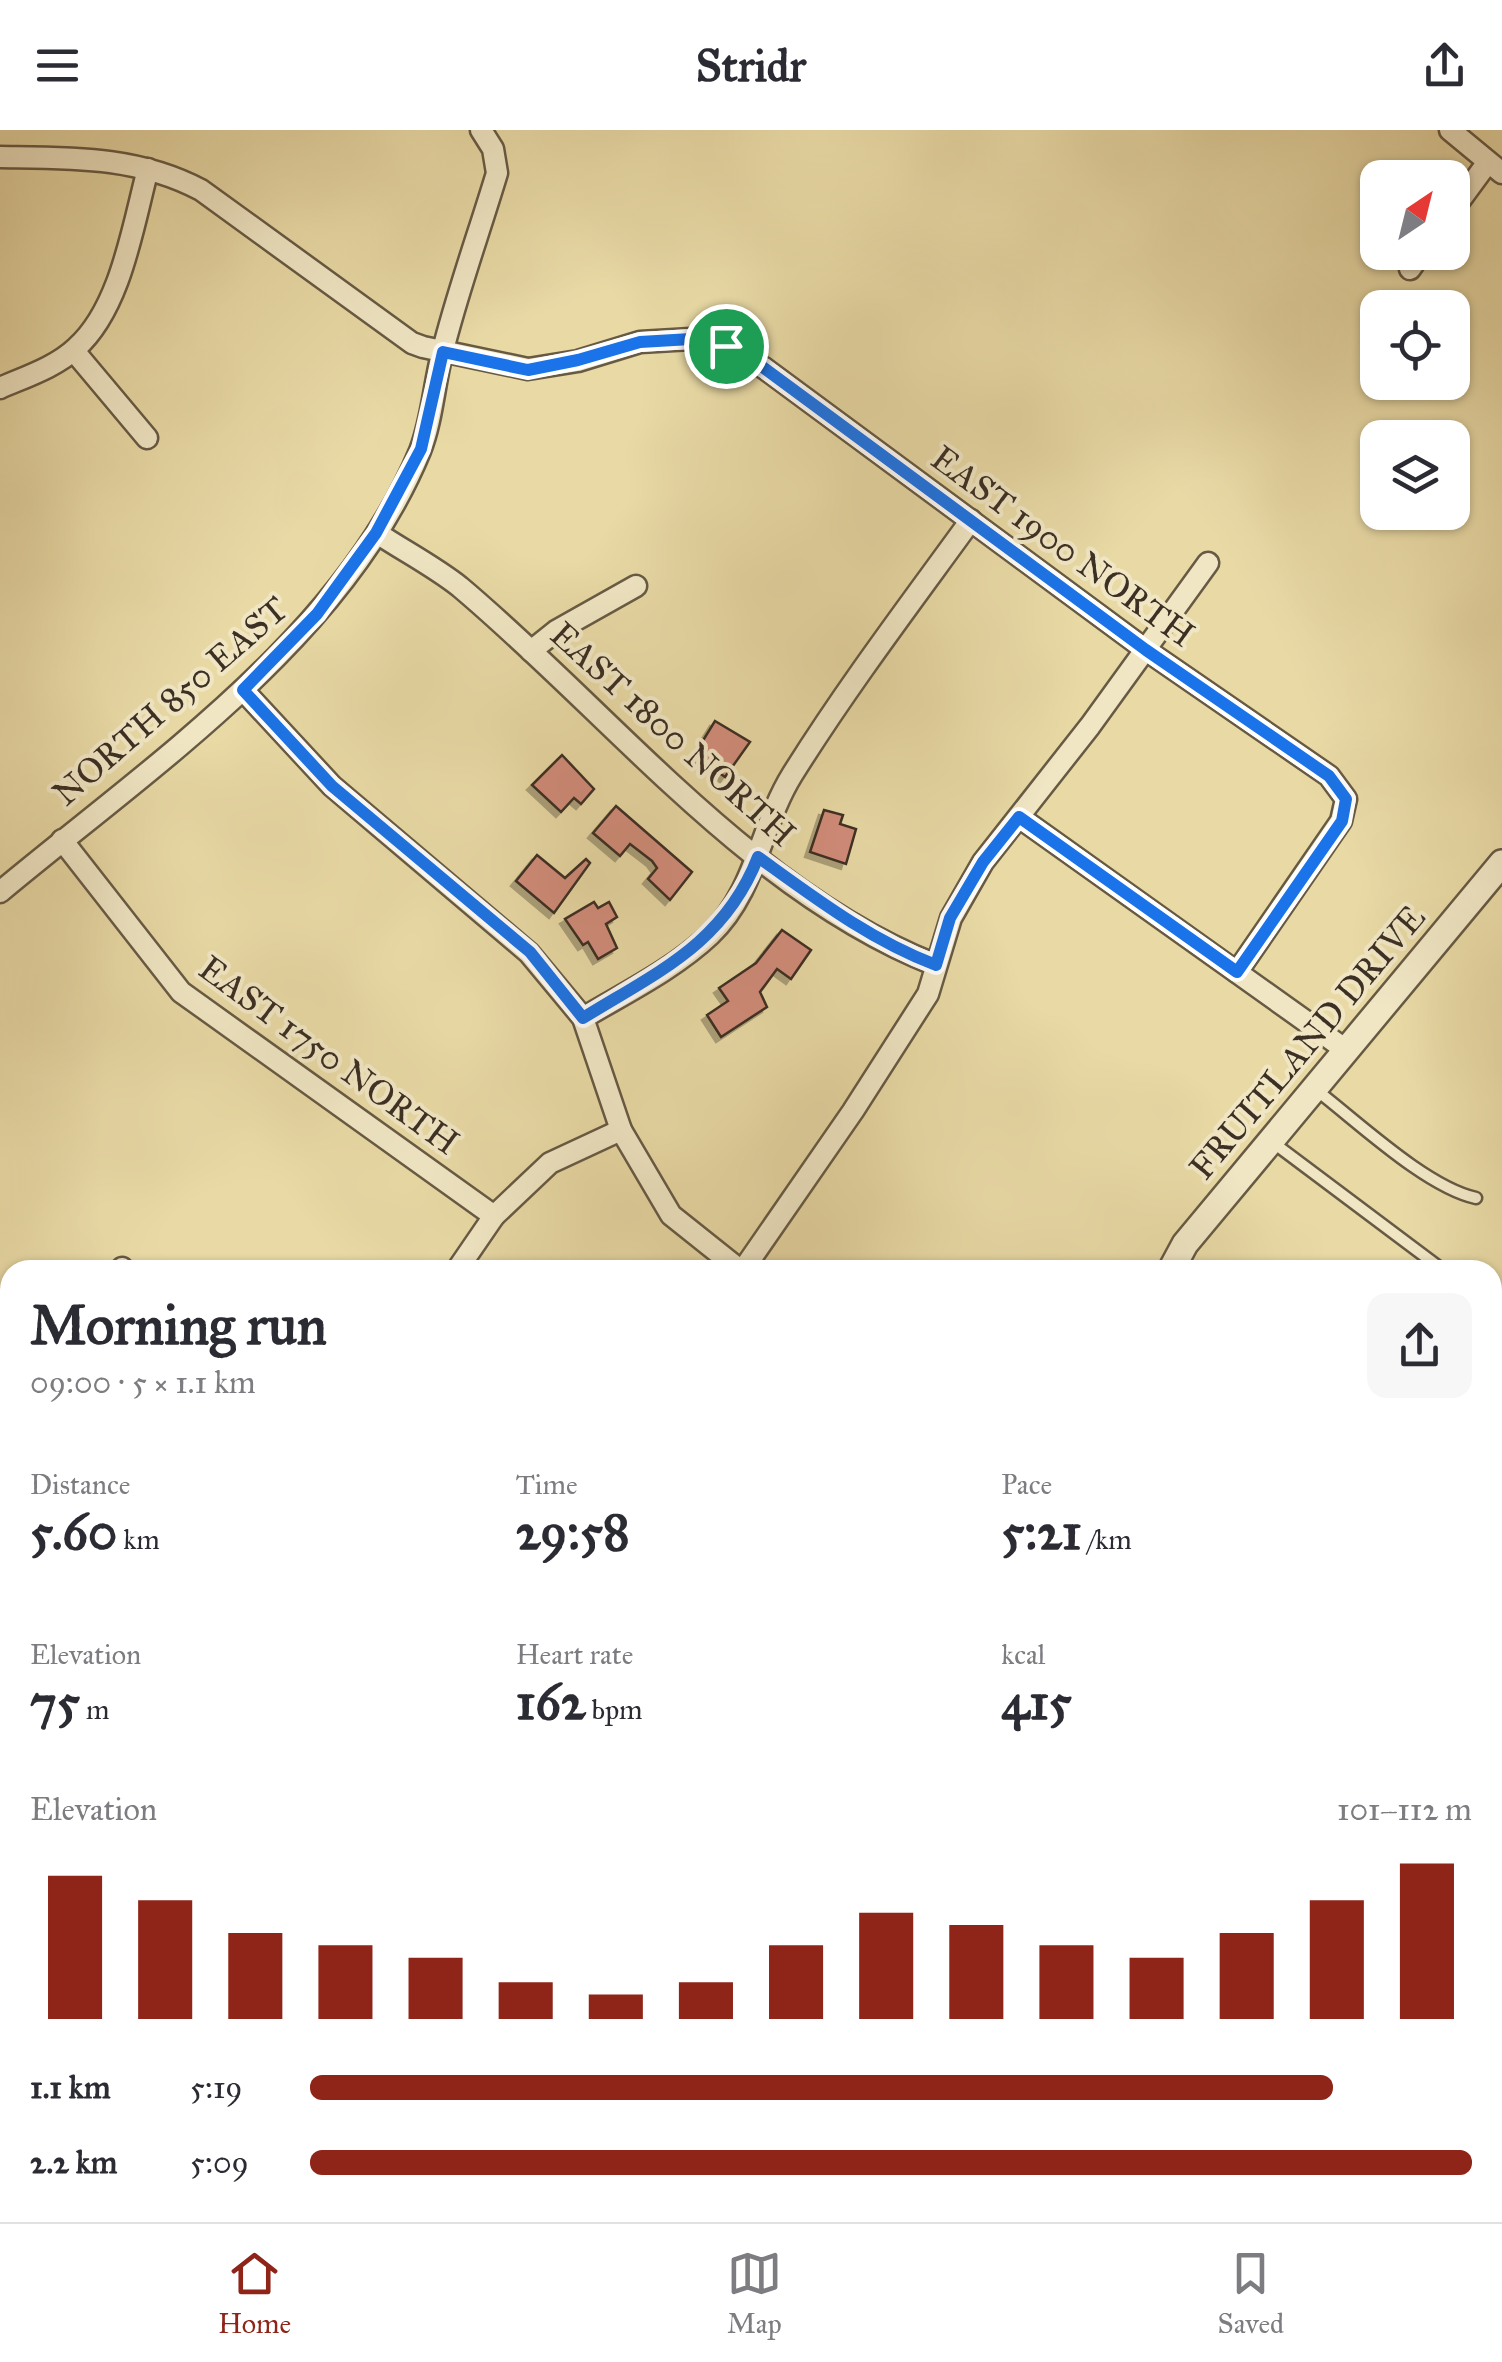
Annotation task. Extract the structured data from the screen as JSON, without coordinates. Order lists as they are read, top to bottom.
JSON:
{
  "streets": {
    "street": [
      "EAST 1900 NORTH",
      "NORTH 850 EAST",
      "EAST 1800 NORTH",
      "FRUITLAND DRIVE",
      "EAST 1750 NORTH"
    ]
  },
  "crossings": [
    ["EAST 1900 NORTH", "NORTH 850 EAST"],
    ["NORTH 850 EAST", "EAST 1800 NORTH"],
    ["NORTH 850 EAST", "EAST 1750 NORTH"]
  ],
  "north": "top right",
  "page": {
    "header": "Stridr",
    "heading": ["Morning run", "09:00 · 5 × 1.1 km"],
    "stats": [
      ["Distance", "5.60 km"],
      ["Time", "29:58"],
      ["Pace", "5:21 /km"],
      ["Elevation", "75 m"],
      ["Heart rate", "162 bpm"],
      ["kcal", "415"]
    ],
    "chart": ["Elevation", "101–112 m"],
    "list": [
      {
        "name": "1.1 km",
        "note": "5:19"
      },
      {
        "name": "2.2 km",
        "note": "5:09"
      }
    ],
    "tabs": ["Home", "Map", "Saved"]
  }
}
